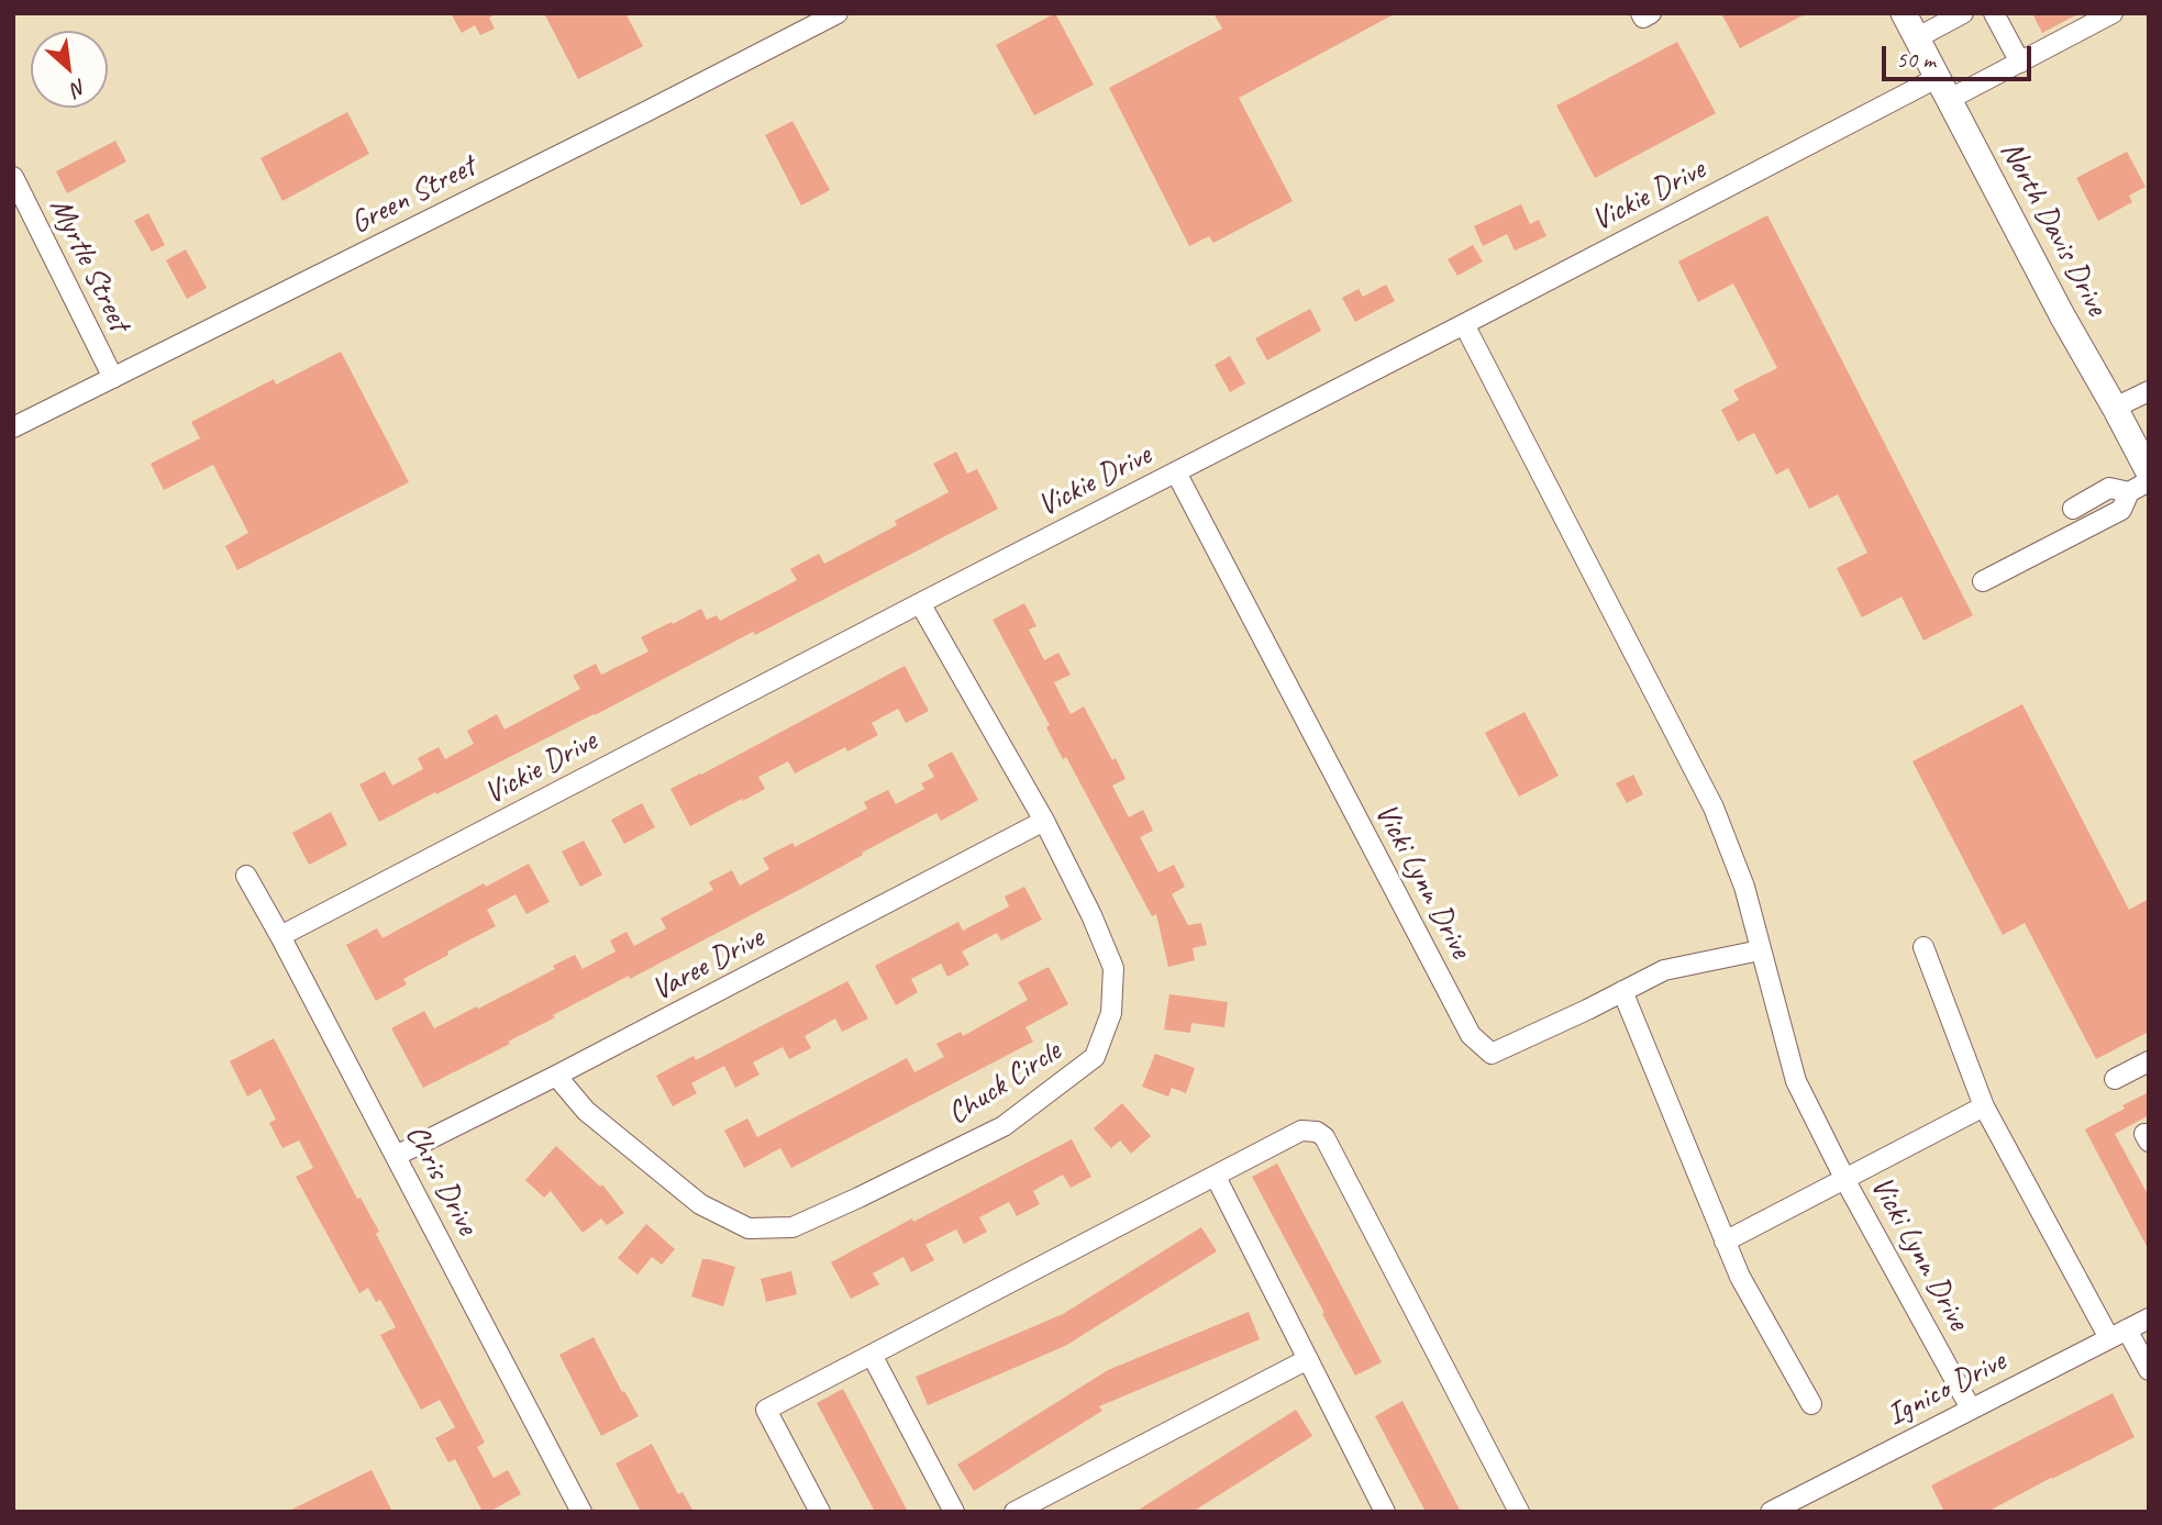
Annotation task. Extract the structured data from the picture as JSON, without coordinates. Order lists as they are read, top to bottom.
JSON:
{
  "streets": {
    "main road": ["North Davis Drive"],
    "street": [
      "Green Street",
      "Vickie Drive",
      "Myrtle Street",
      "Vicki Lynn Drive",
      "Varee Drive",
      "Chuck Circle",
      "Chris Drive",
      "Ignico Drive"
    ]
  },
  "crossings": [
    ["Green Street", "Myrtle Street"],
    ["Vickie Drive", "North Davis Drive"],
    ["Vickie Drive", "Vicki Lynn Drive"],
    ["Vickie Drive", "Chuck Circle"],
    ["Vickie Drive", "Chris Drive"],
    ["Vicki Lynn Drive", "Ignico Drive"],
    ["Varee Drive", "Chuck Circle"],
    ["Varee Drive", "Chris Drive"]
  ],
  "scale_bar": "50 m",
  "north": "bottom right"
}
